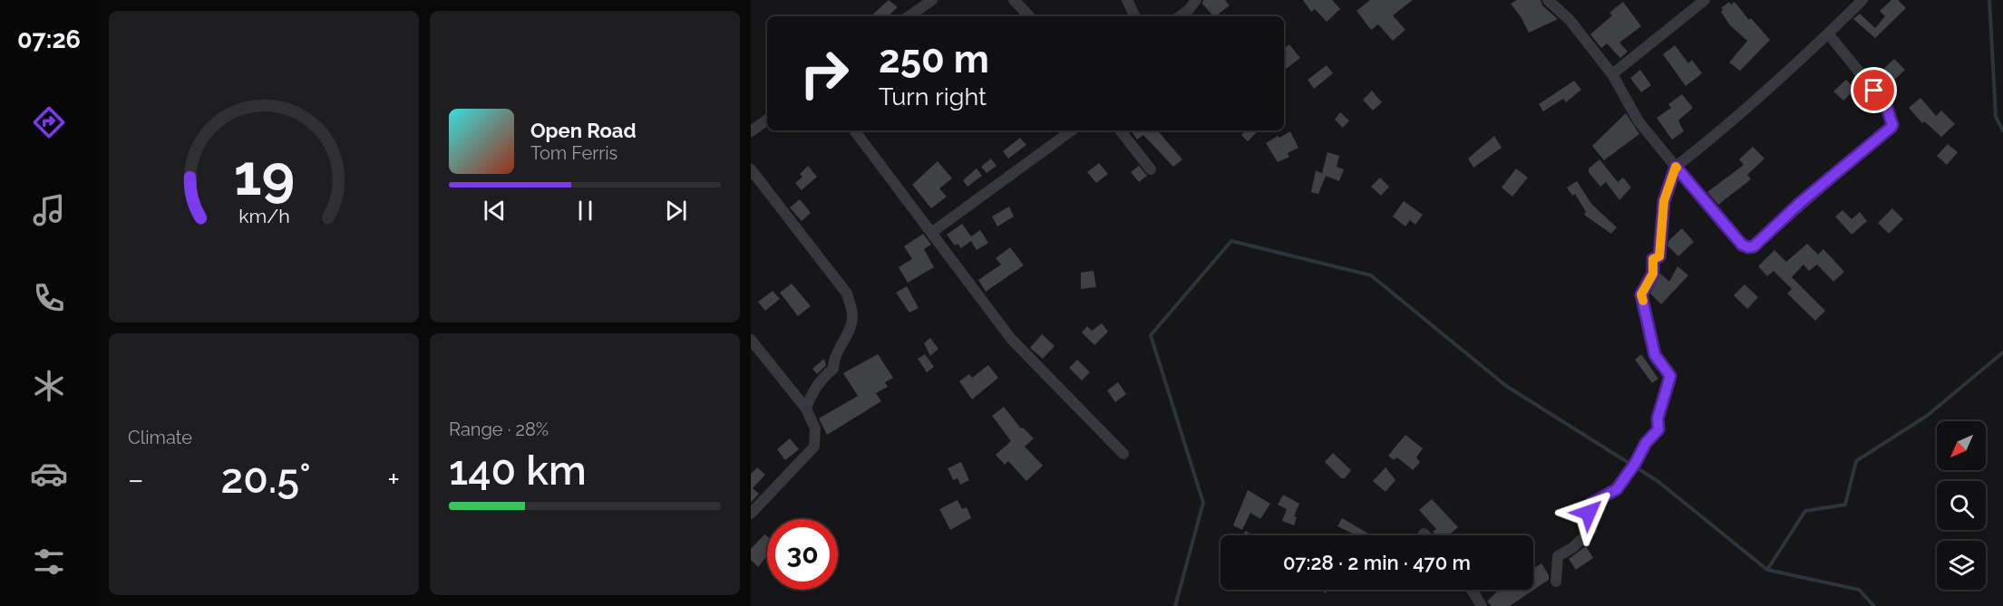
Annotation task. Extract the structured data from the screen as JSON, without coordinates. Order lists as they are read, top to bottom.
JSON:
{
  "north": "bottom left",
  "page": {
    "tabs": "07:26",
    "turn": ["250 m", "Turn right"],
    "song": ["Open Road", "Tom Ferris"],
    "tile": [
      "Climate",
      ["Range · 28%", "140 km"]
    ],
    "heat": ["−", "20.5°", "+"],
    "limit": "30",
    "trip": "07:28 · 2 min · 470 m",
    "gauge": ["19", "km/h"]
  }
}
